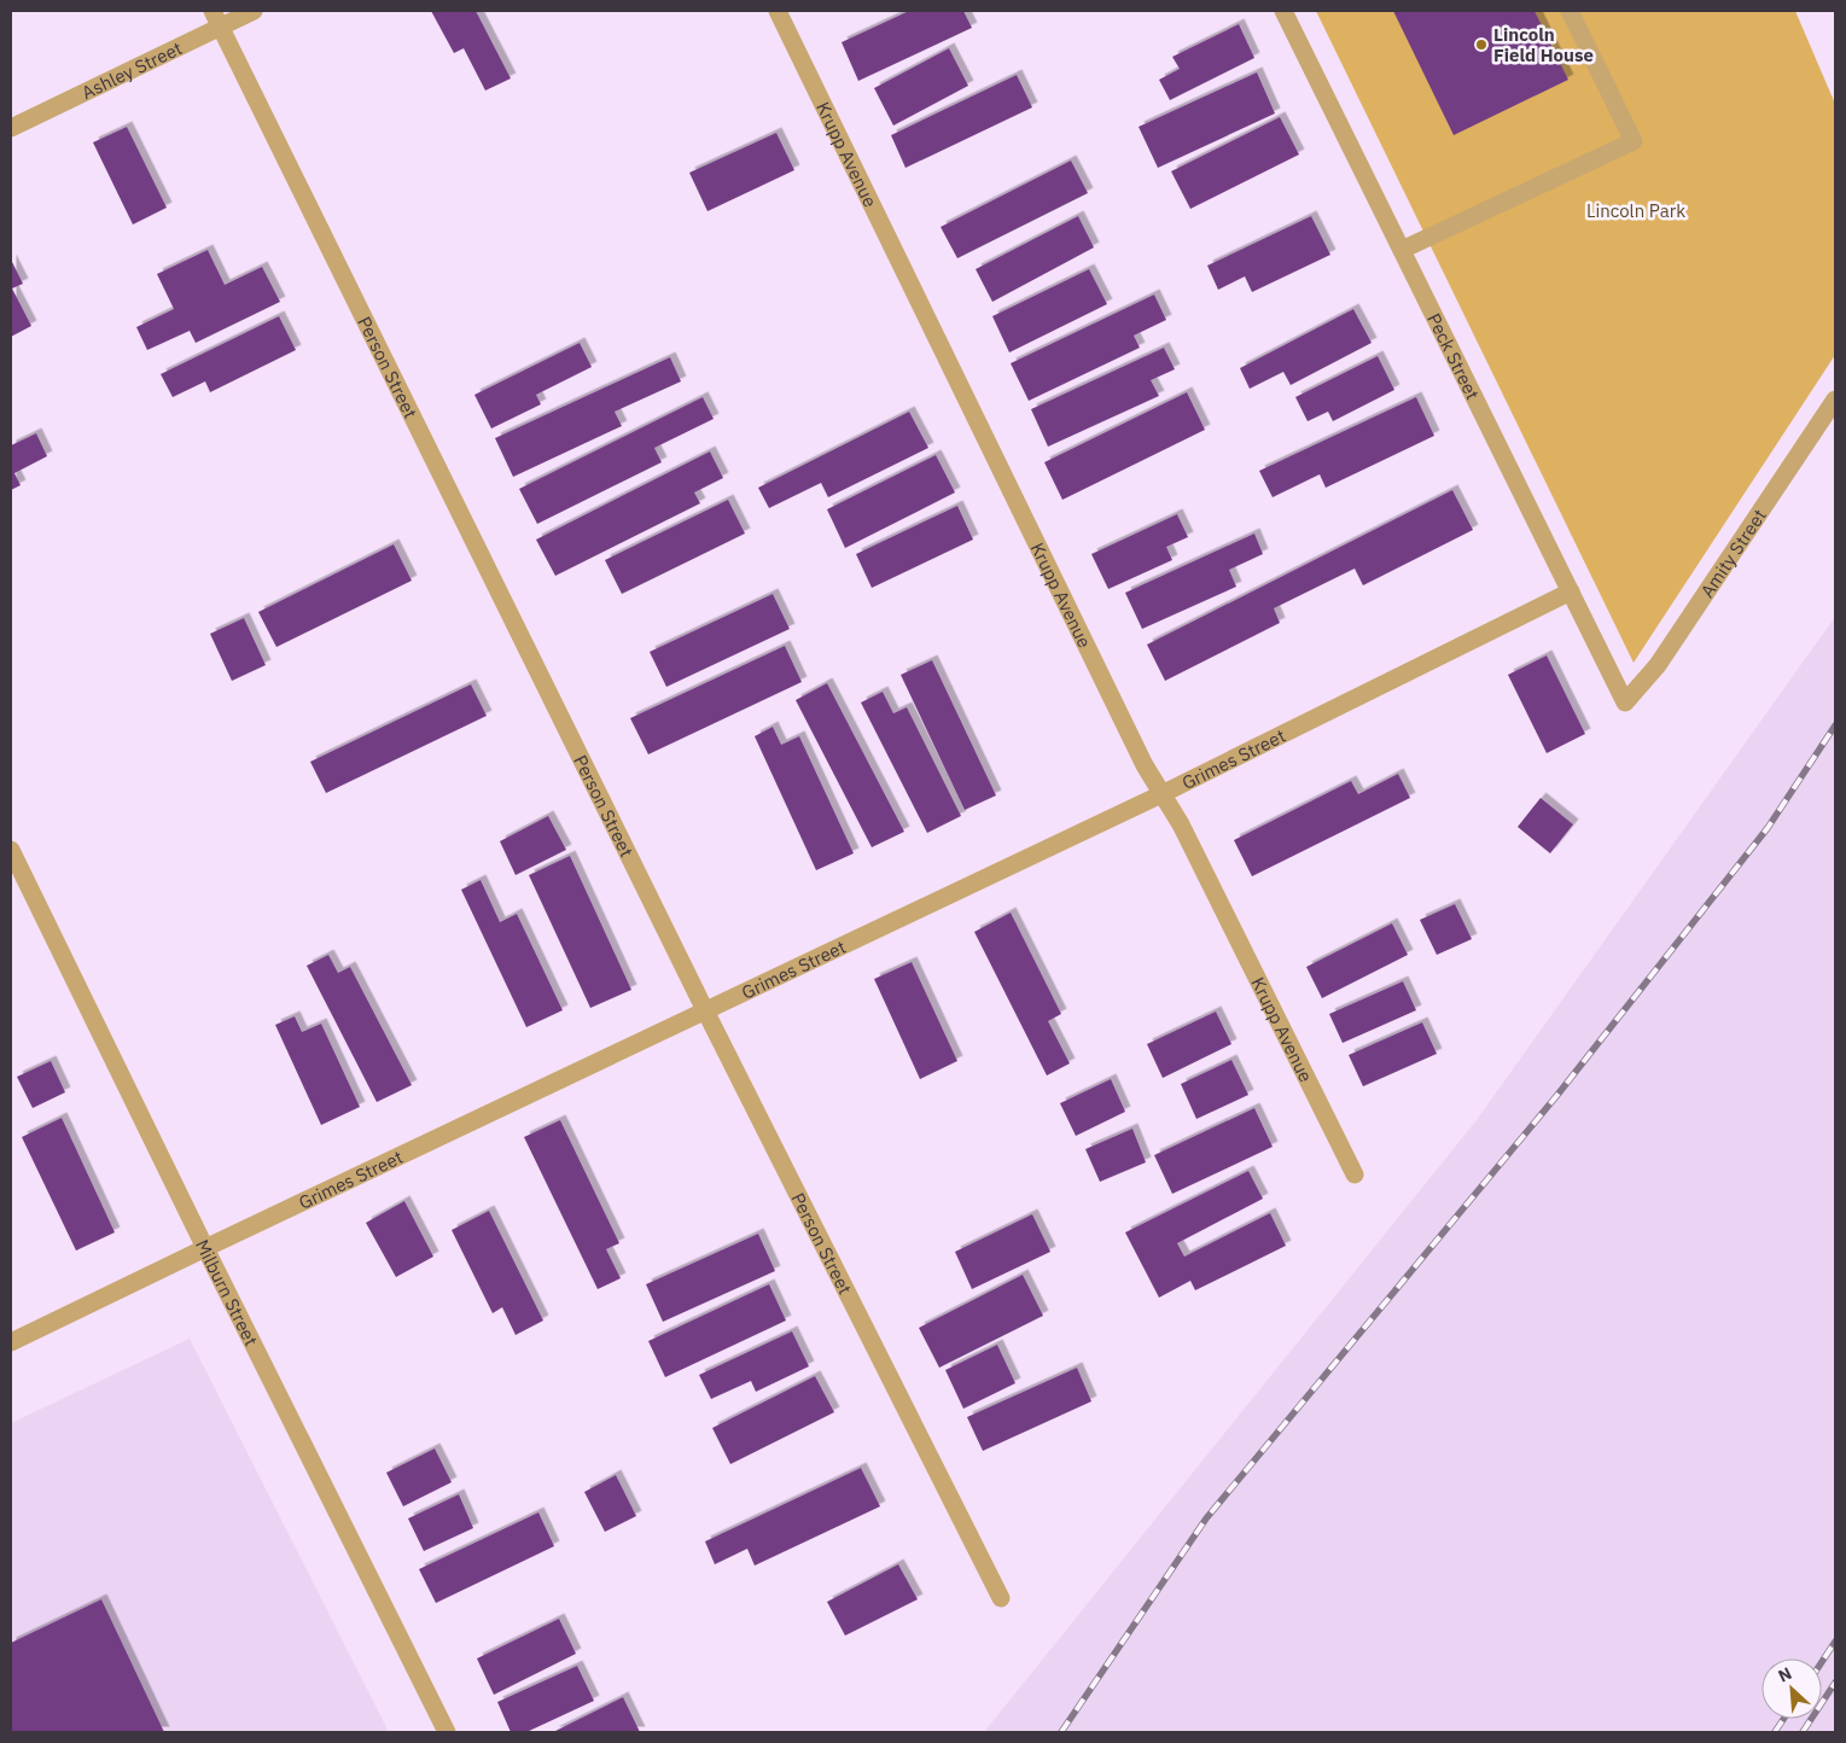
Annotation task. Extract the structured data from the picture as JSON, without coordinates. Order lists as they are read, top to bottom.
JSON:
{
  "streets": {
    "street": [
      "Ashley Street",
      "Krupp Avenue",
      "Peck Street",
      "Person Street",
      "Amity Street",
      "Grimes Street",
      "Milburn Street"
    ]
  },
  "crossings": [
    ["Ashley Street", "Person Street"],
    ["Krupp Avenue", "Grimes Street"],
    ["Peck Street", "Amity Street"],
    ["Peck Street", "Grimes Street"],
    ["Person Street", "Grimes Street"],
    ["Grimes Street", "Milburn Street"]
  ],
  "parks": ["Lincoln Park"],
  "places": ["Lincoln Field House"],
  "north": "top left"
}
